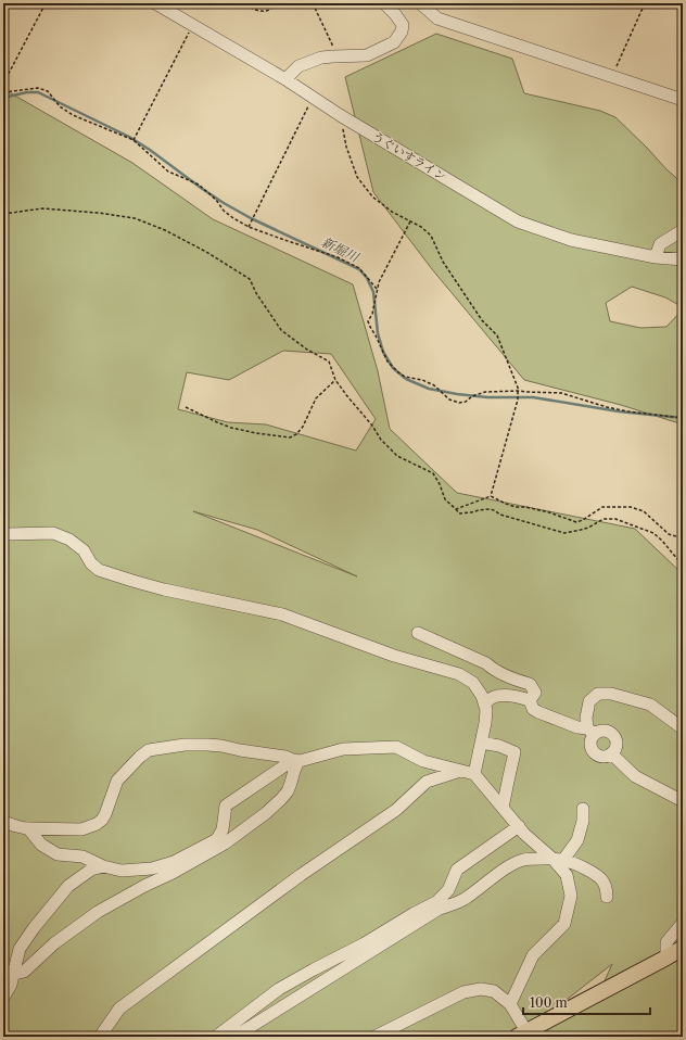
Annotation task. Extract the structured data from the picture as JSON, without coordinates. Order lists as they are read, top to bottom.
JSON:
{
  "streets": {
    "street": ["うぐいすライン"]
  },
  "water": ["新堀川"],
  "scale_bar": "100 m"
}
